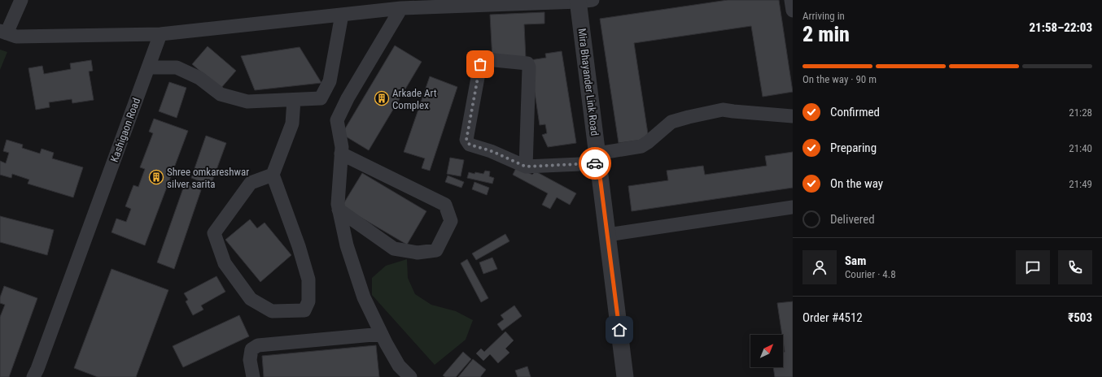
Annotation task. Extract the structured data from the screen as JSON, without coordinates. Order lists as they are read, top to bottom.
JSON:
{
  "streets": {
    "street": ["Mira Bhayander Link Road", "Kashigaon Road"]
  },
  "places": {
    "building": ["Arkade Art Complex", "Shree omkareshwar silver sarita"]
  },
  "north": "top right",
  "page": {
    "heading": ["2 min", "Arriving in", "21:58–22:03"],
    "panel": [
      "Sam",
      "Courier · 4.8",
      "Order #4512",
      "₹503"
    ],
    "bar": "On the way · 90 m",
    "list": [
      ["Confirmed", "21:28"],
      ["Preparing", "21:40"],
      ["On the way", "21:49"],
      "Delivered"
    ]
  }
}
